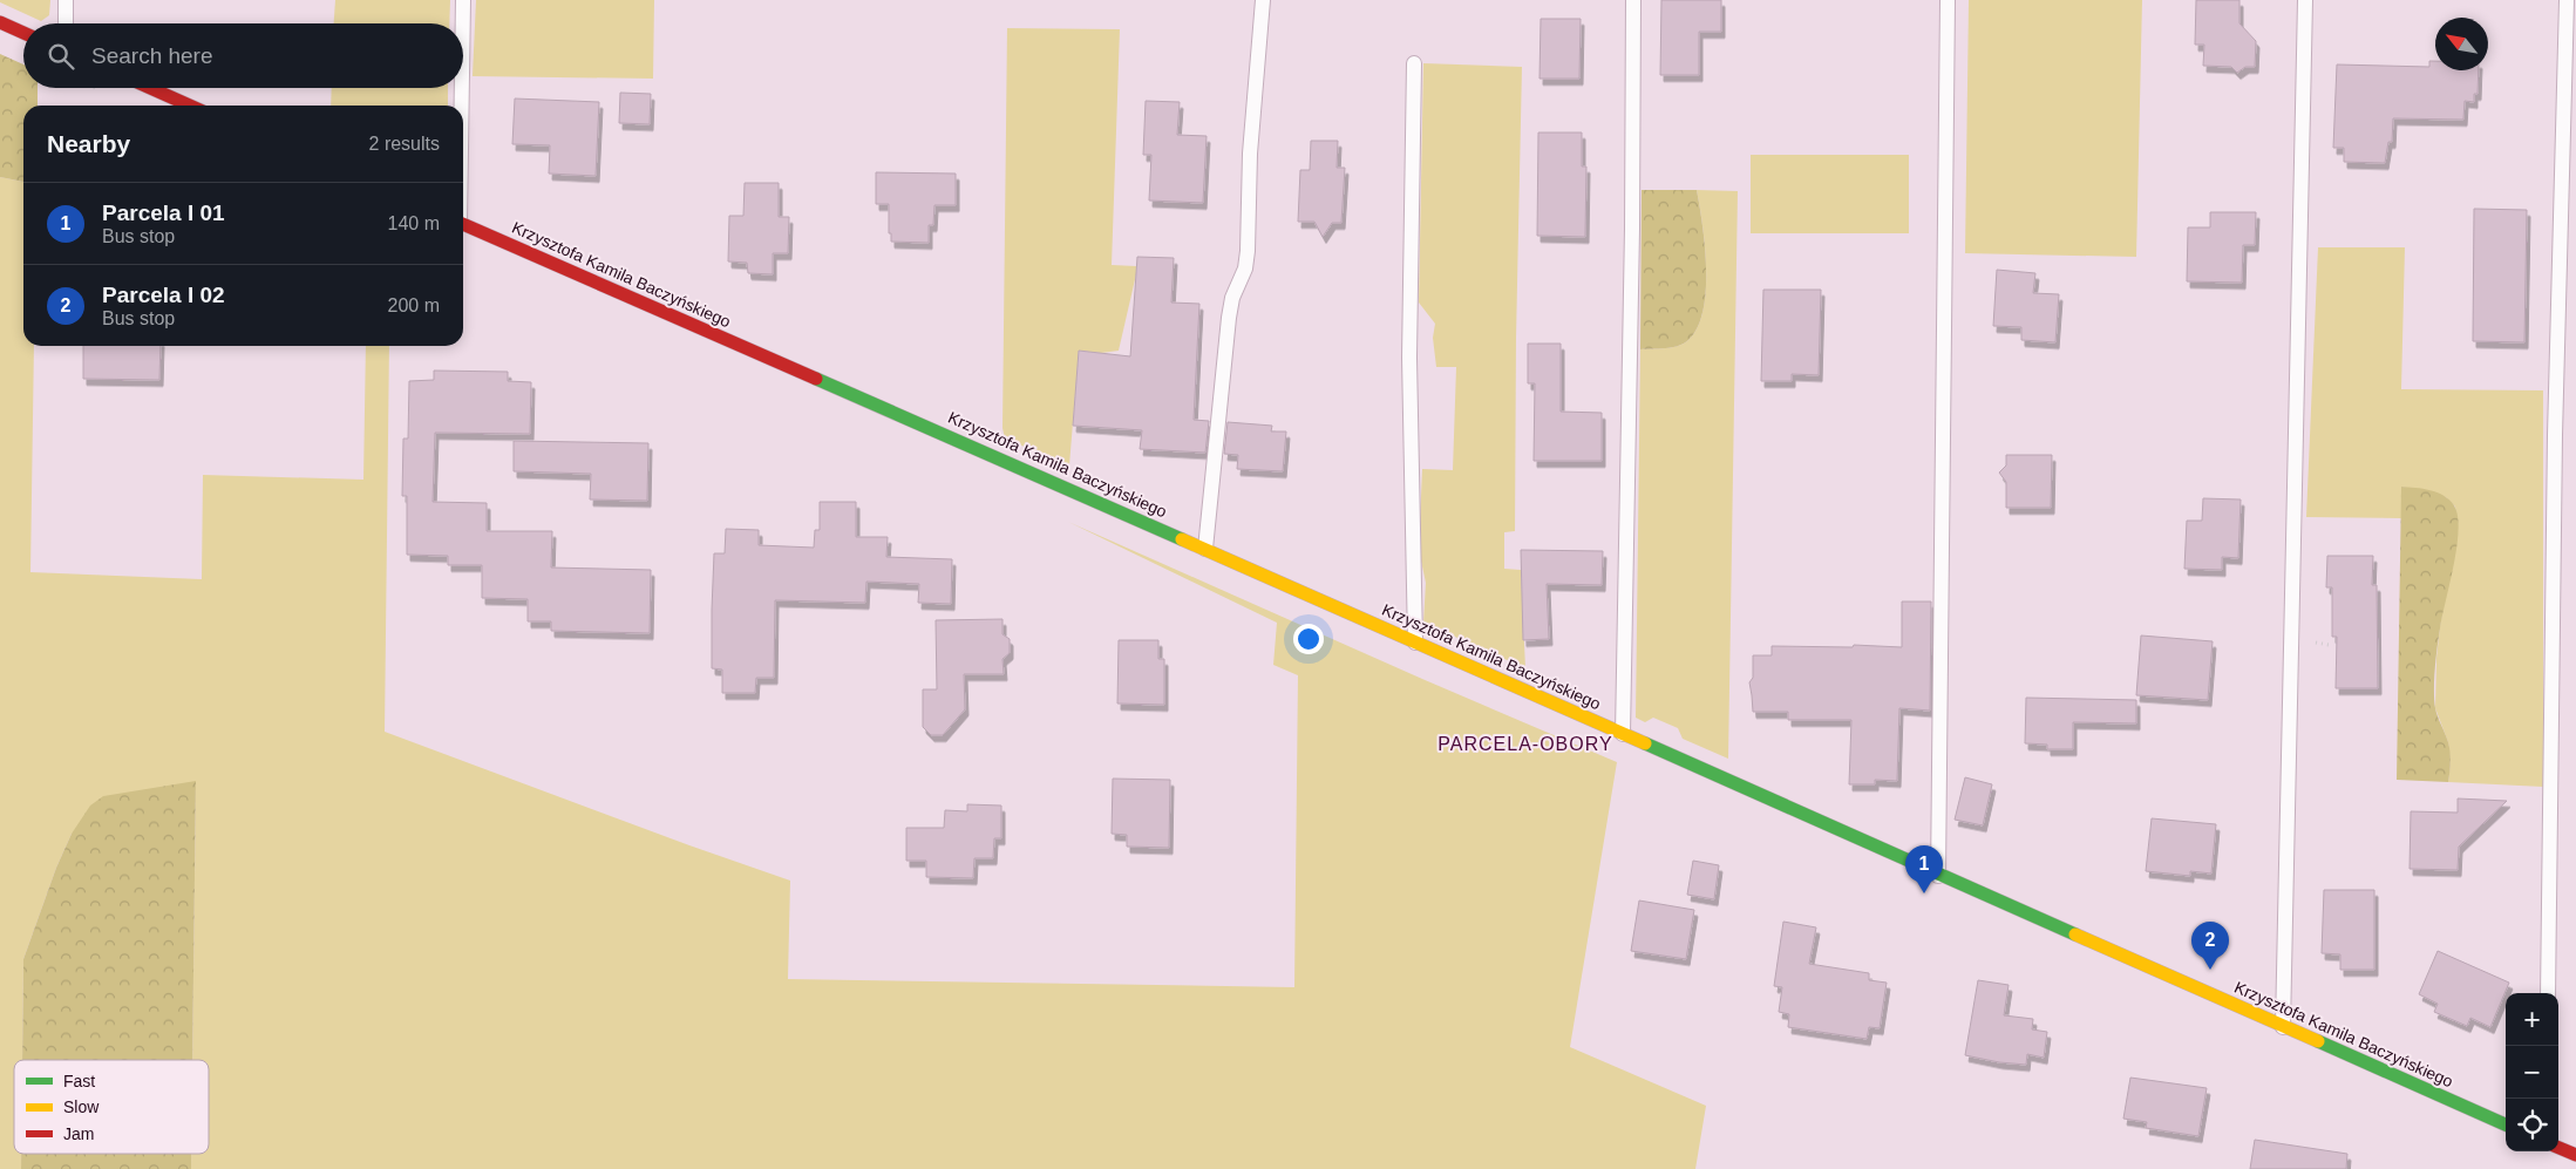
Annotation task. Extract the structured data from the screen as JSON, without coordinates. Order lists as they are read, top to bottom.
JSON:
{
  "streets": {
    "street": ["Krzysztofa Kamila Baczyńskiego"]
  },
  "districts": ["PARCELA-OBORY"],
  "legend": ["Fast", "Slow", "Jam"],
  "north": "top left",
  "page": {
    "search": "Search here",
    "heading": ["Nearby", "2 results"],
    "list": [
      {
        "mark": "1",
        "name": "Parcela I 01",
        "note": "Bus stop",
        "value": "140 m"
      },
      {
        "mark": "2",
        "name": "Parcela I 02",
        "note": "Bus stop",
        "value": "200 m"
      }
    ],
    "pins": ["1", "2"],
    "map_buttons": ["+", "−"]
  }
}
